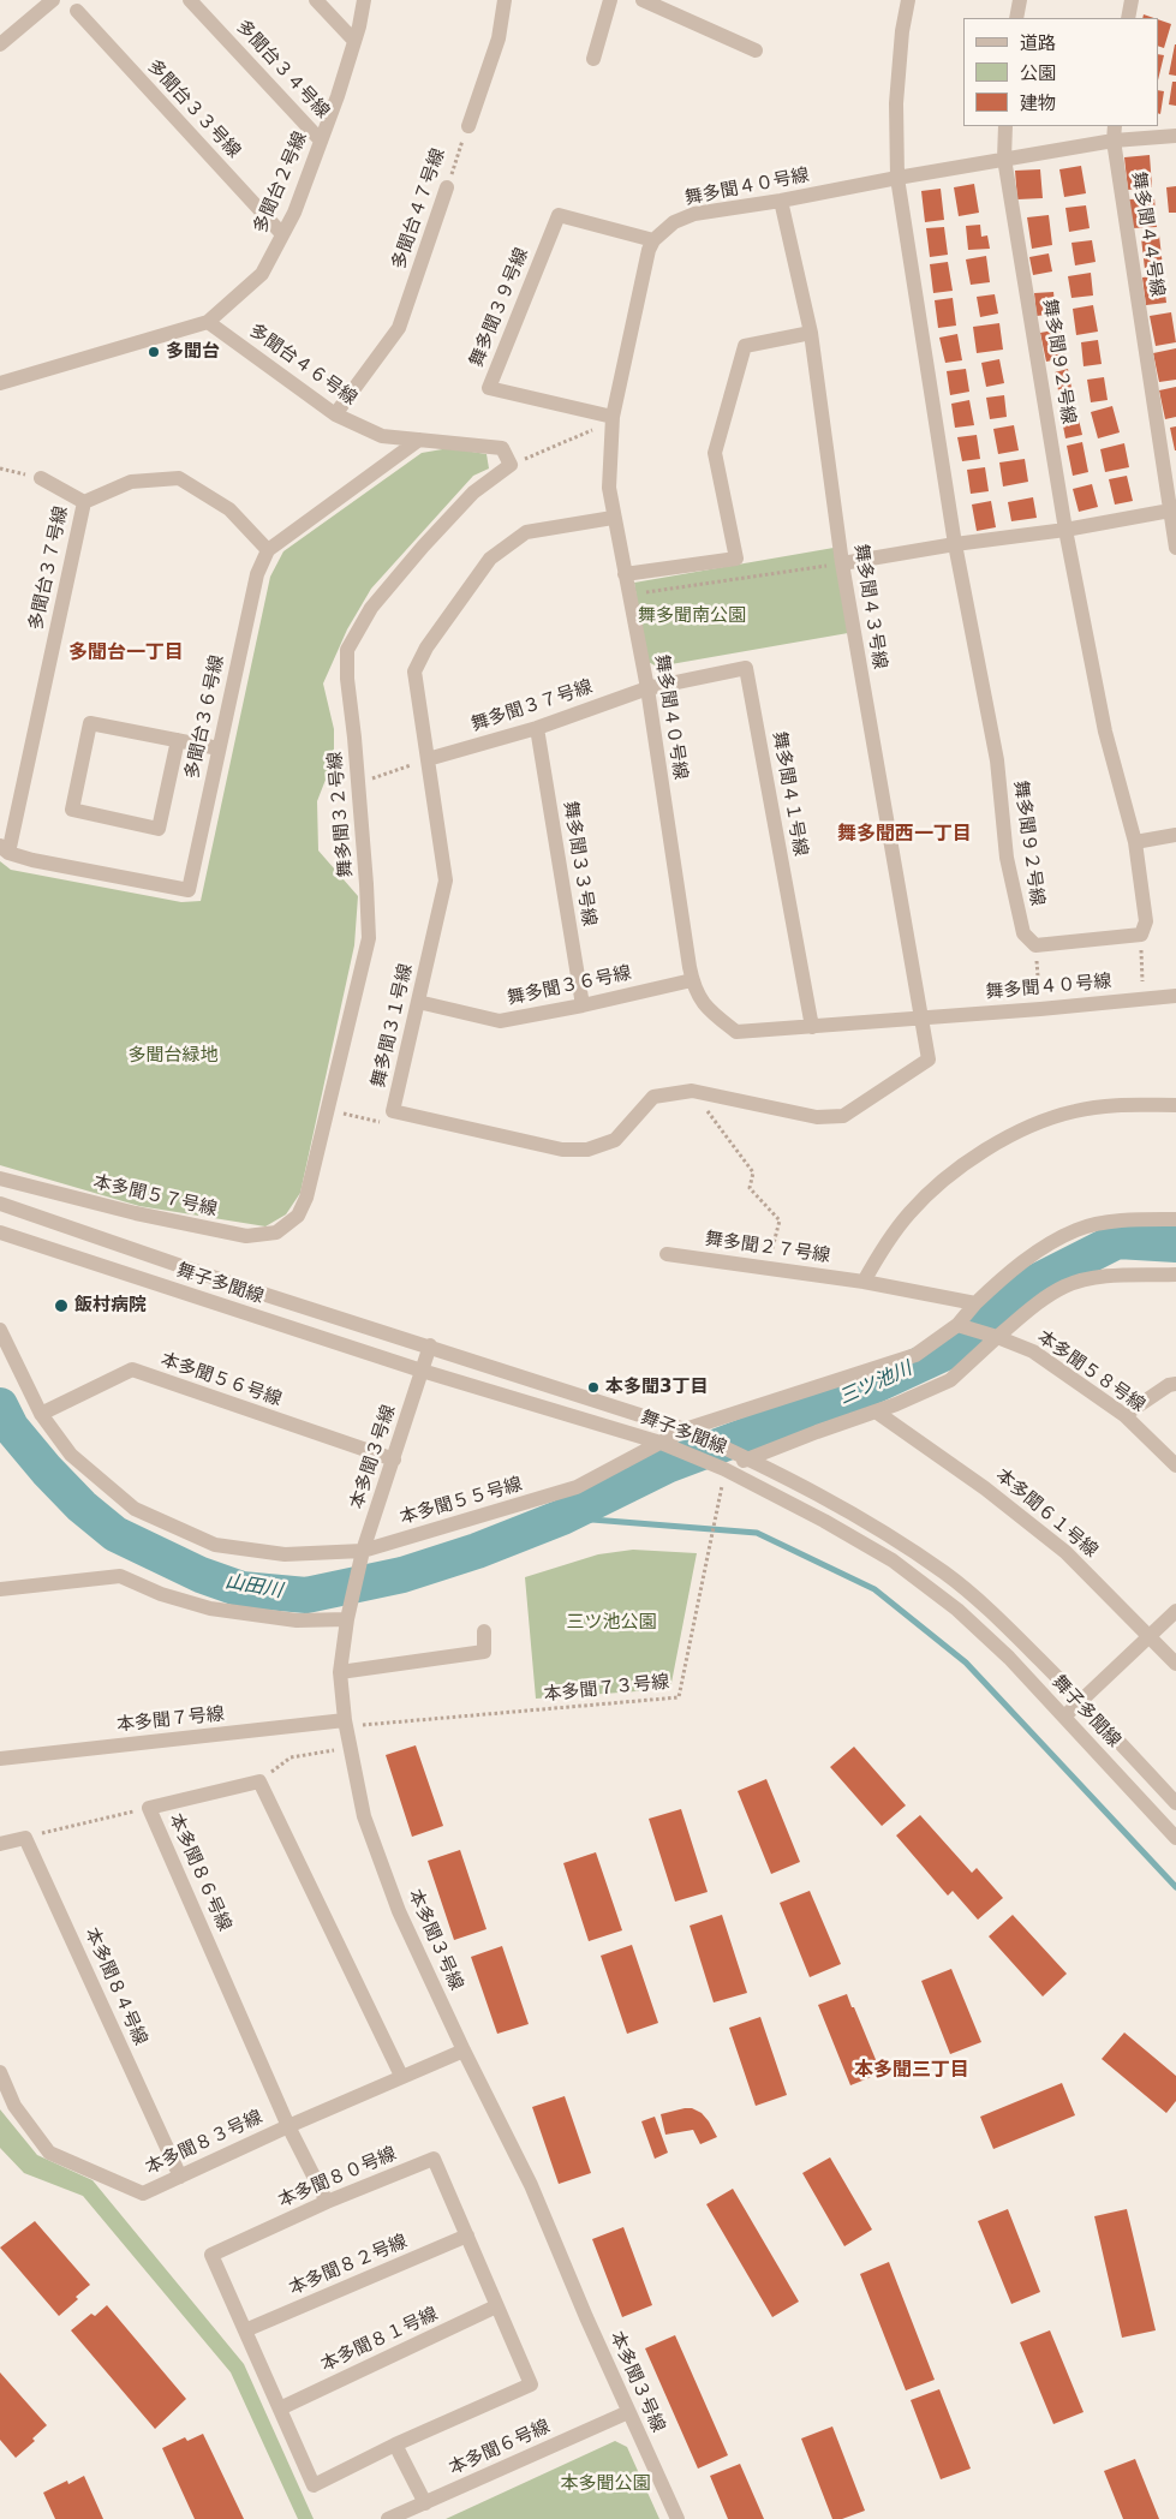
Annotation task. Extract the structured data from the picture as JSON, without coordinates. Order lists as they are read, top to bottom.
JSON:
{
  "streets": {
    "street": [
      "多聞台３４号線",
      "多聞台３３号線",
      "多聞台２号線",
      "舞多聞４０号線",
      "多聞台４７号線",
      "舞多聞４４号線",
      "舞多聞３９号線",
      "舞多聞９２号線",
      "多聞台４６号線",
      "多聞台３７号線",
      "舞多聞４３号線",
      "舞多聞３７号線",
      "多聞台３６号線",
      "舞多聞４１号線",
      "舞多聞３２号線",
      "舞多聞３３号線",
      "舞多聞３６号線",
      "舞多聞３１号線",
      "本多聞５７号線",
      "舞多聞２７号線",
      "舞子多聞線",
      "本多聞５８号線",
      "本多聞５６号線",
      "本多聞３号線",
      "本多聞５５号線",
      "本多聞６１号線",
      "本多聞７号線",
      "本多聞８６号線",
      "本多聞８４号線",
      "本多聞８３号線",
      "本多聞８０号線",
      "本多聞８２号線",
      "本多聞８１号線",
      "本多聞６号線"
    ],
    "path": ["本多聞７３号線"]
  },
  "crossings": [
    ["多聞台３４号線", "多聞台２号線"],
    ["多聞台３３号線", "多聞台２号線"],
    ["多聞台２号線", "多聞台４６号線"],
    ["舞多聞４０号線", "舞多聞４４号線"],
    ["舞多聞４０号線", "舞多聞３９号線"],
    ["舞多聞４０号線", "舞多聞９２号線"],
    ["舞多聞４０号線", "舞多聞４３号線"],
    ["舞多聞４０号線", "舞多聞３７号線"],
    ["舞多聞４０号線", "舞多聞４１号線"],
    ["舞多聞４０号線", "舞多聞３６号線"],
    ["舞多聞４０号線", "舞多聞３１号線"],
    ["多聞台４７号線", "多聞台４６号線"],
    ["多聞台４６号線", "舞多聞３２号線"],
    ["多聞台３７号線", "多聞台３６号線"],
    ["舞多聞４３号線", "舞多聞３１号線"],
    ["舞多聞３７号線", "舞多聞４１号線"],
    ["舞多聞３７号線", "舞多聞３３号線"],
    ["舞多聞３７号線", "舞多聞３１号線"],
    ["舞多聞３２号線", "本多聞５７号線"],
    ["舞多聞３３号線", "舞多聞３６号線"],
    ["舞多聞３６号線", "舞多聞３１号線"],
    ["舞多聞２７号線", "本多聞５５号線"],
    ["舞子多聞線", "本多聞３号線"],
    ["舞子多聞線", "本多聞５５号線"],
    ["舞子多聞線", "本多聞７３号線"],
    ["本多聞５６号線", "本多聞３号線"],
    ["本多聞５６号線", "本多聞５５号線"],
    ["本多聞３号線", "本多聞５５号線"],
    ["本多聞３号線", "本多聞７３号線"],
    ["本多聞３号線", "本多聞７号線"],
    ["本多聞３号線", "本多聞８３号線"],
    ["本多聞３号線", "本多聞６号線"],
    ["本多聞７３号線", "本多聞７号線"],
    ["本多聞８６号線", "本多聞８３号線"],
    ["本多聞８６号線", "本多聞８０号線"],
    ["本多聞８４号線", "本多聞８３号線"],
    ["本多聞８０号線", "本多聞８２号線"],
    ["本多聞８０号線", "本多聞８１号線"]
  ],
  "districts": ["多聞台一丁目", "舞多聞西一丁目", "本多聞三丁目"],
  "water": ["三ツ池川", "山田川"],
  "parks": [
    "舞多聞南公園",
    "多聞台緑地",
    "三ツ池公園",
    "本多聞公園"
  ],
  "places": ["多聞台", "飯村病院", "本多聞3丁目"],
  "legend": ["道路", "公園", "建物"]
}
